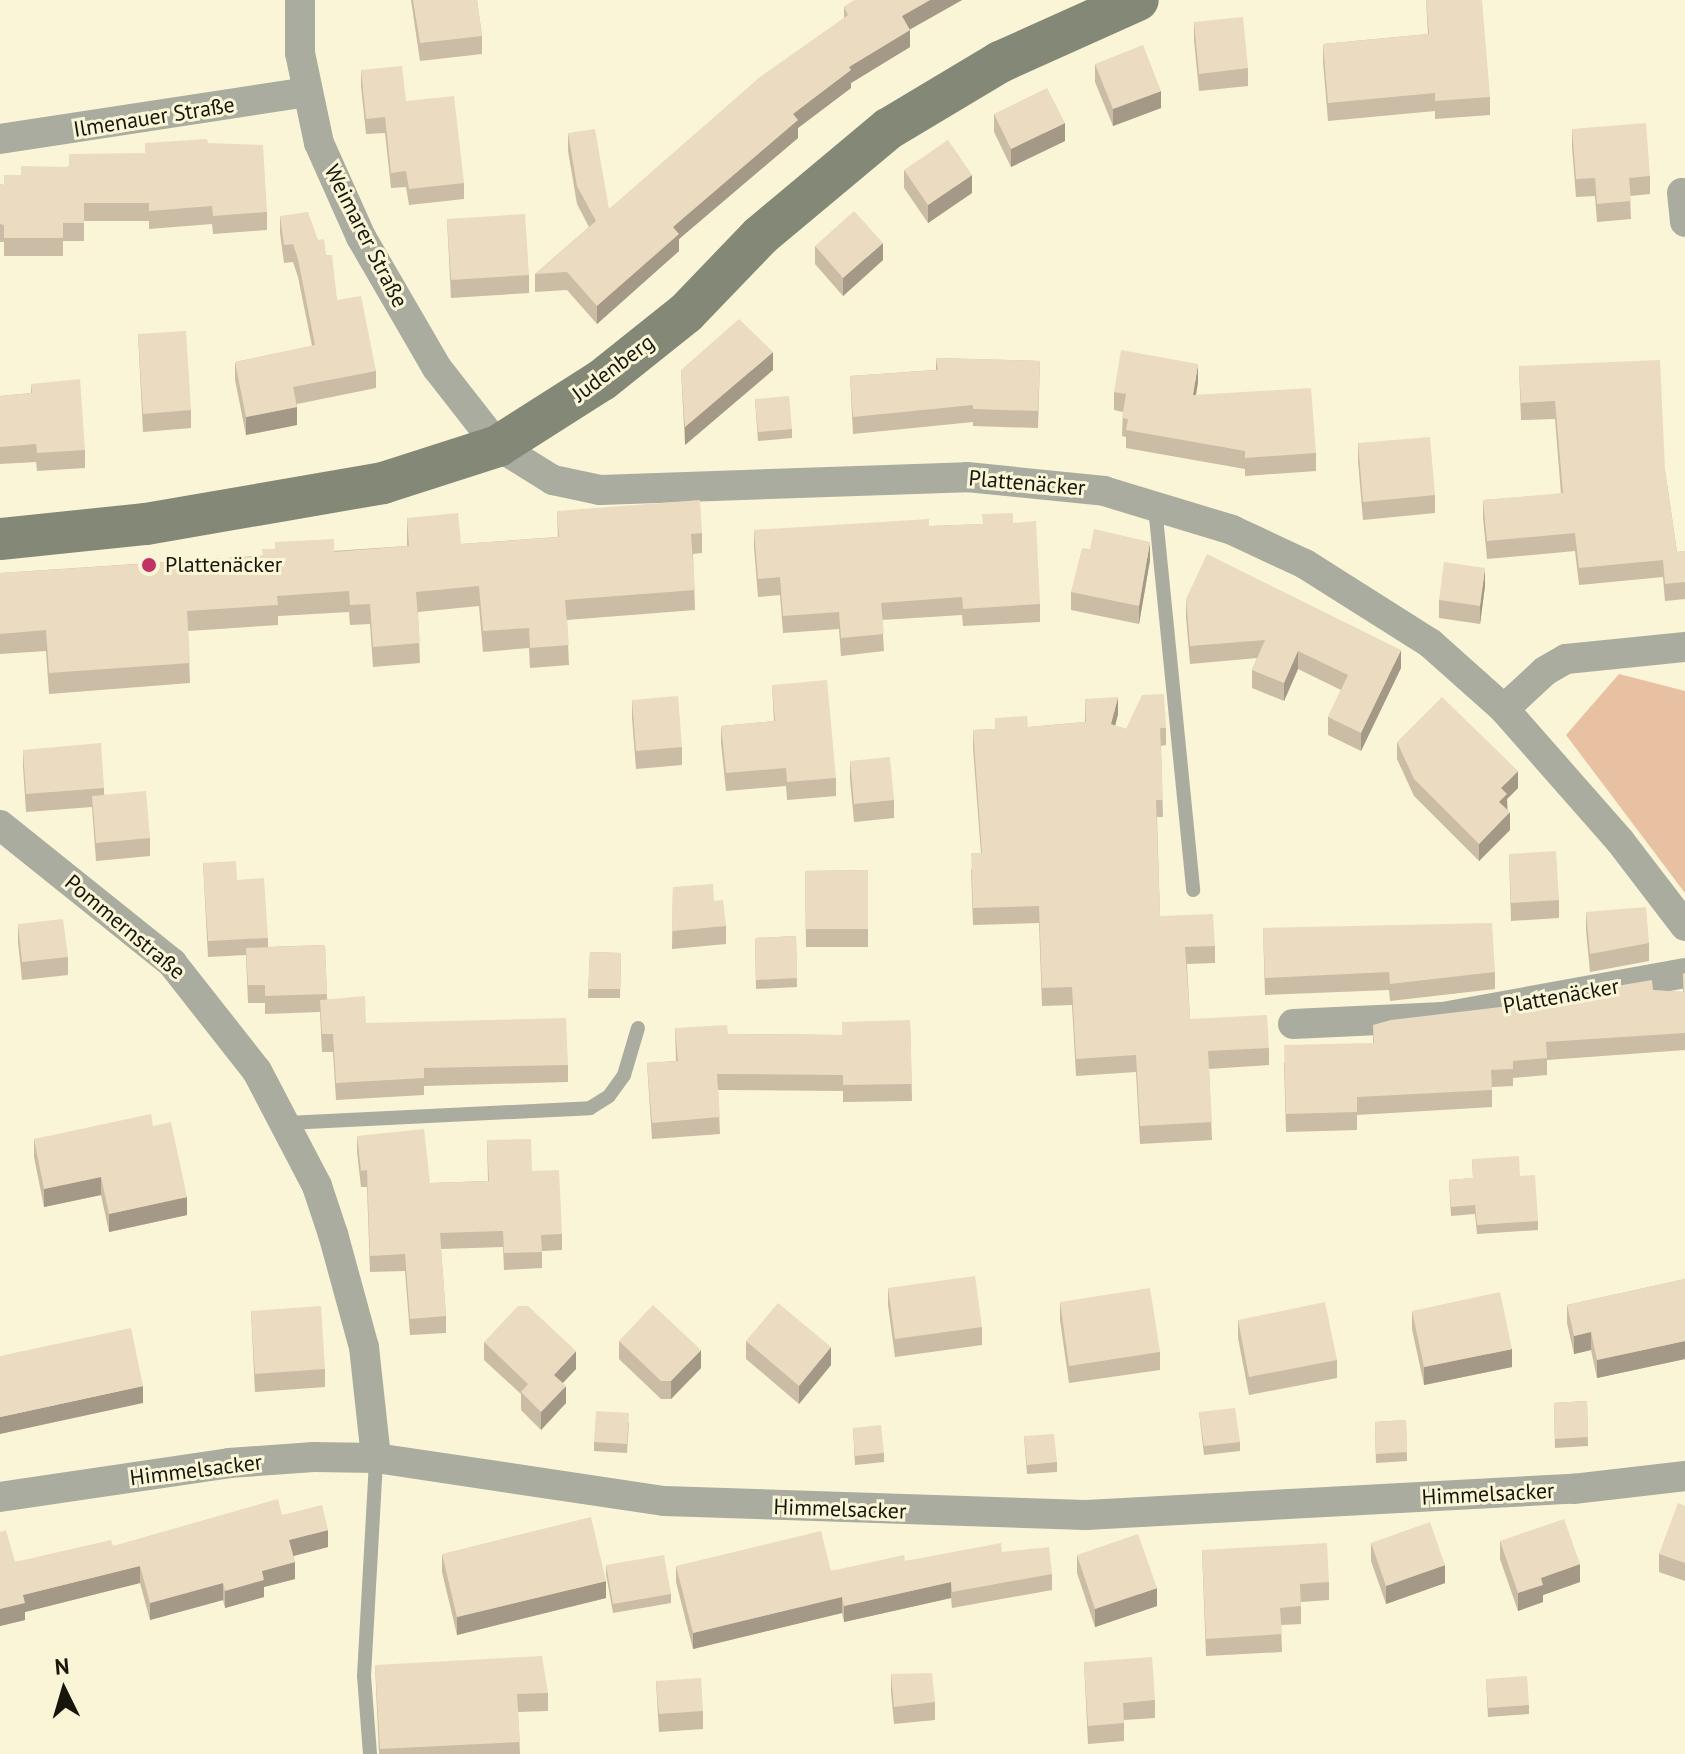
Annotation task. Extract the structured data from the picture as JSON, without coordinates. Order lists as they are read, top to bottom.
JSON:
{
  "streets": {
    "street": [
      "Ilmenauer Straße",
      "Weimarer Straße",
      "Judenberg",
      "Plattenäcker",
      "Pommernstraße",
      "Himmelsacker"
    ]
  },
  "crossings": [
    ["Ilmenauer Straße", "Weimarer Straße"],
    ["Weimarer Straße", "Judenberg"],
    ["Weimarer Straße", "Plattenäcker"],
    ["Judenberg", "Plattenäcker"],
    ["Pommernstraße", "Himmelsacker"]
  ],
  "places": ["Plattenäcker"],
  "north": "top"
}
